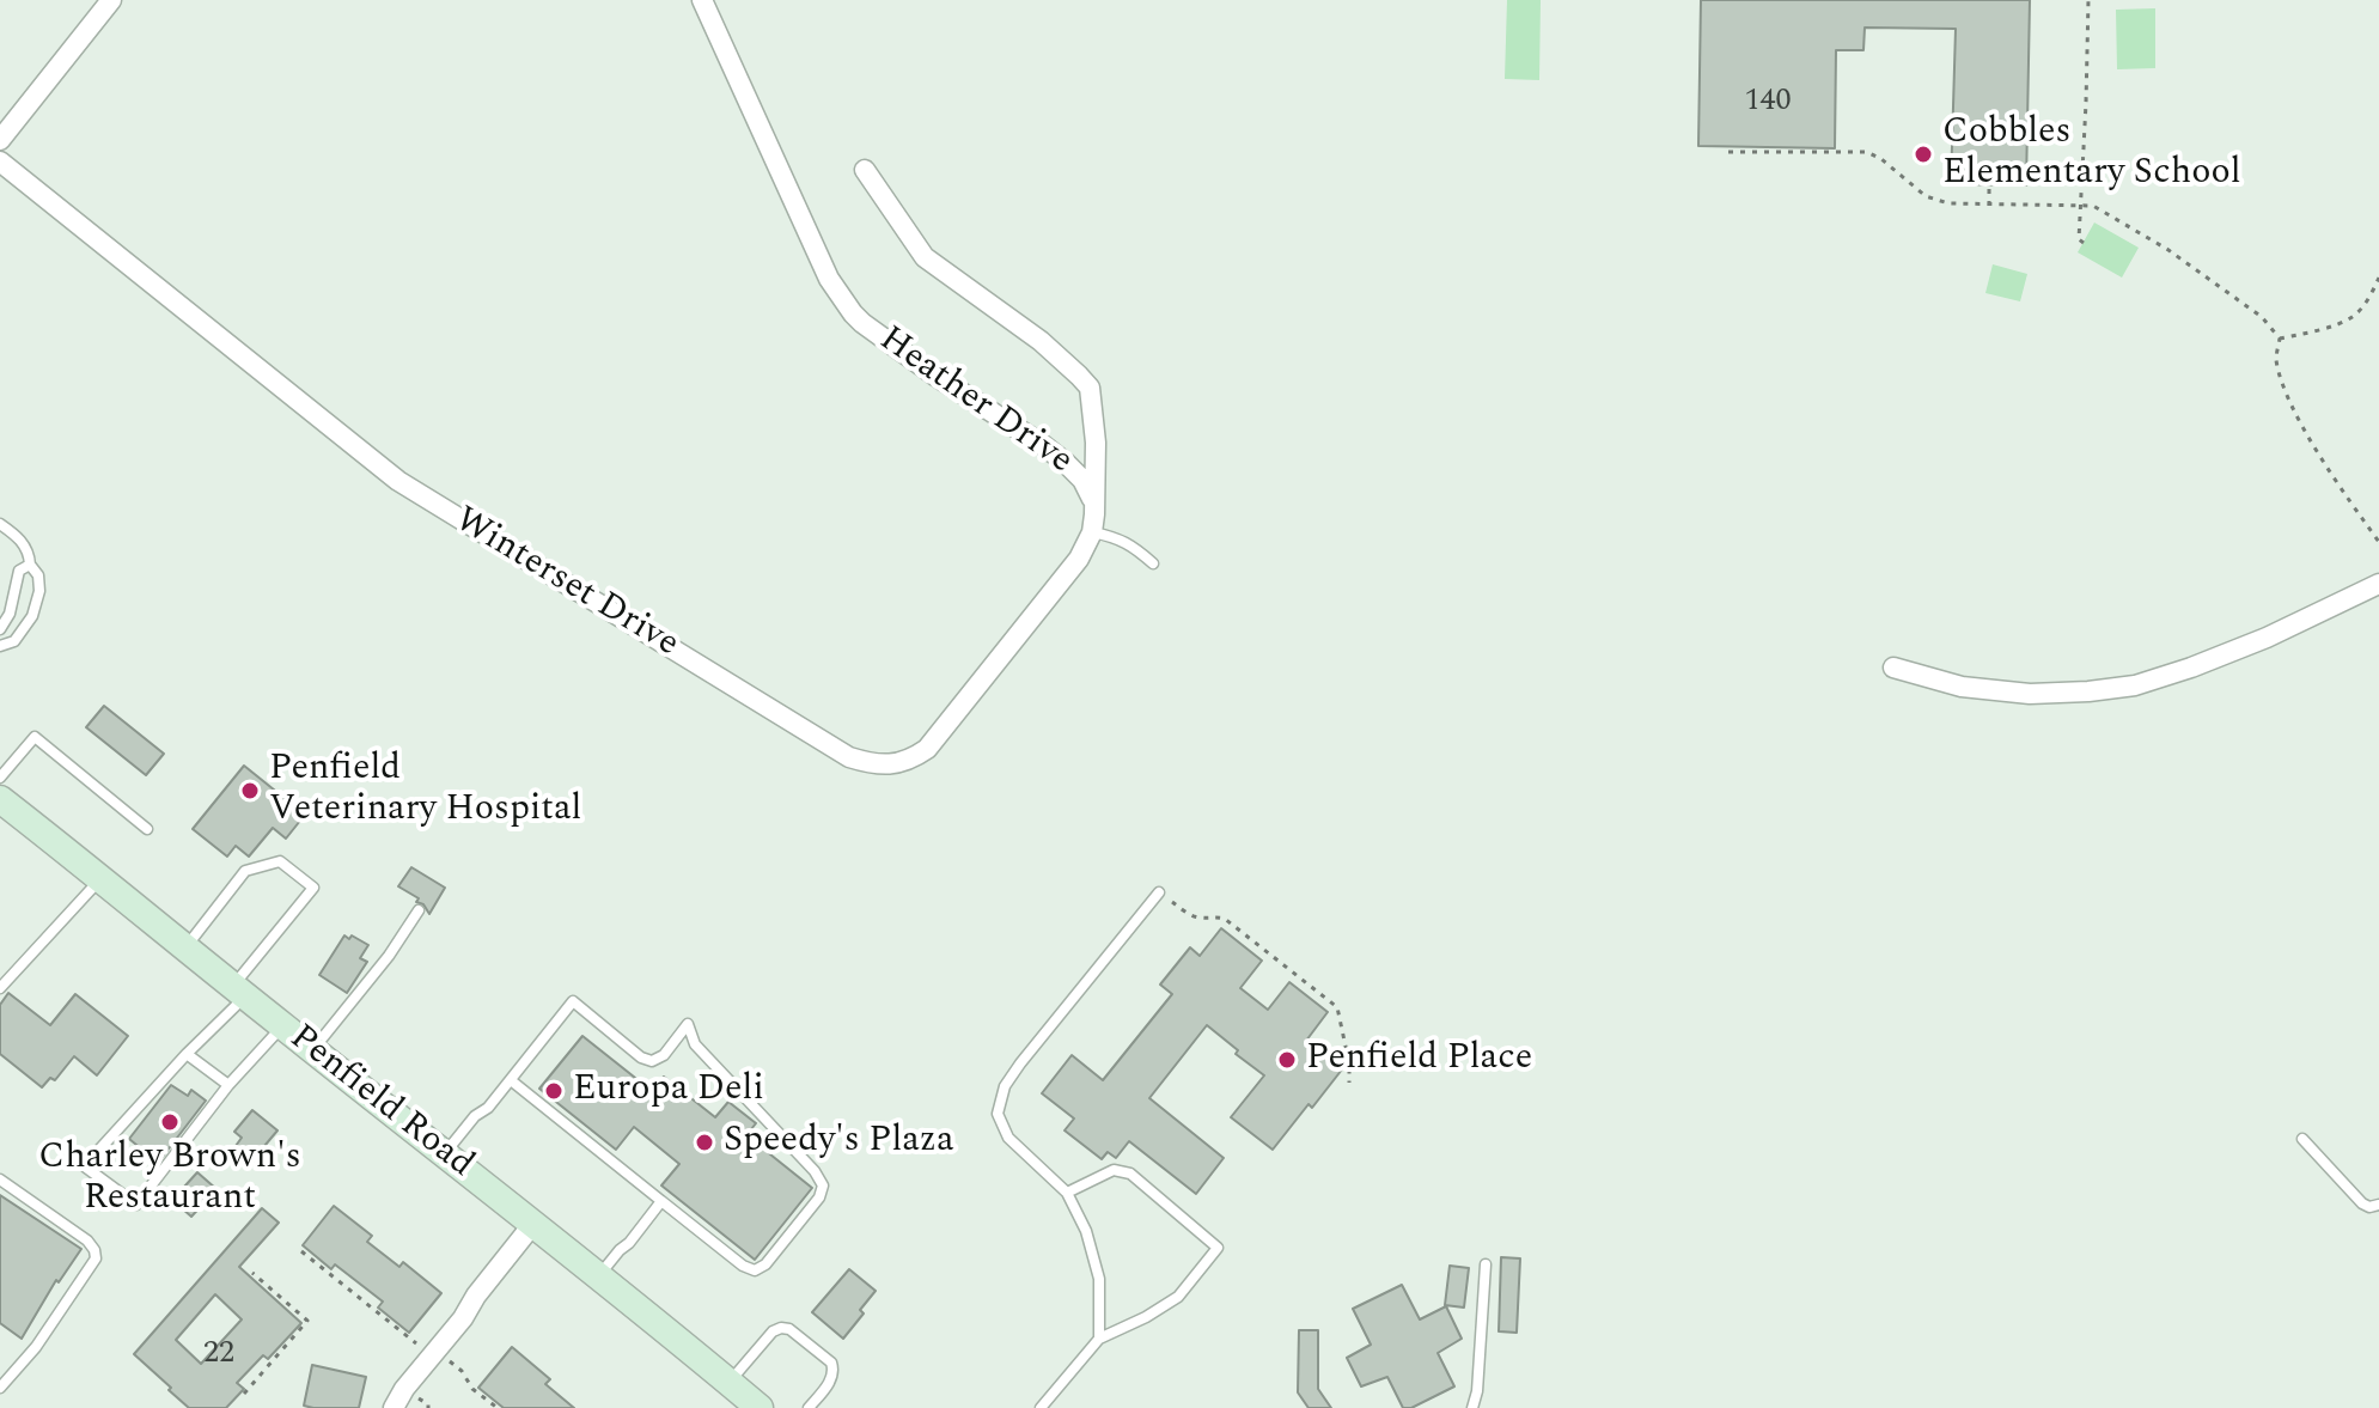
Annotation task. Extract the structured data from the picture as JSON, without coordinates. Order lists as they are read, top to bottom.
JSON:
{
  "streets": {
    "street": ["Heather Drive", "Winterset Drive", "Penfield Road"]
  },
  "crossings": [
    ["Heather Drive", "Winterset Drive"]
  ],
  "places": [
    "Cobbles Elementary School",
    "Penfield Veterinary Hospital",
    "Penfield Place",
    "Europa Deli",
    "Charley Brown's Restaurant",
    "Speedy's Plaza"
  ],
  "house_numbers": ["140", "22"]
}
